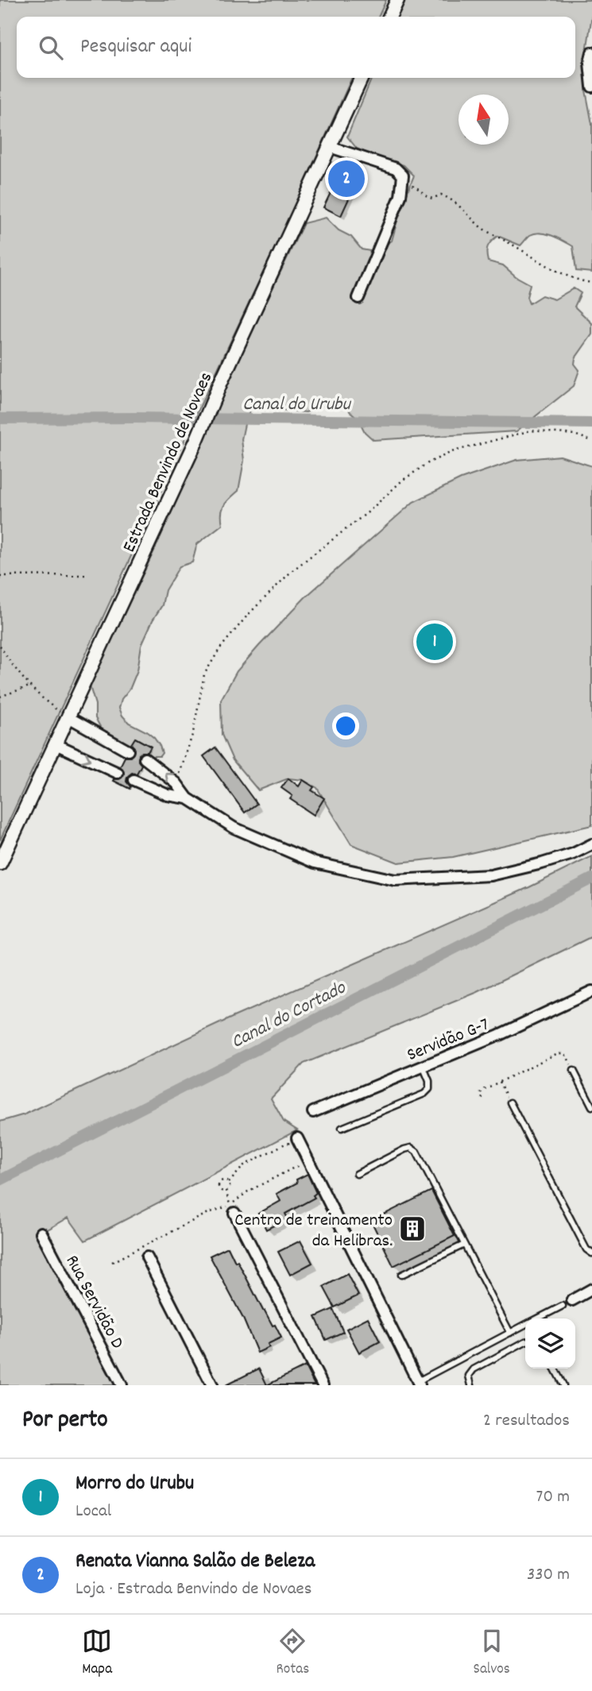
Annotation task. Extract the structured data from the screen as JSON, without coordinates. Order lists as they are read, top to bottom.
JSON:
{
  "streets": {
    "street": ["Estrada Benvindo de Novaes", "Servidão G-7", "Rua Servidão D"]
  },
  "water": ["Canal do Urubu", "Canal do Cortado"],
  "places": {
    "building": ["Centro de treinamento da Helibras."]
  },
  "north": "top",
  "page": {
    "search": "Pesquisar aqui",
    "pins": ["2", "1"],
    "heading": ["Por perto", "2 resultados"],
    "list": [
      {
        "mark": "1",
        "name": "Morro do Urubu",
        "note": "Local",
        "value": "70 m"
      },
      {
        "mark": "2",
        "name": "Renata Vianna Salão de Beleza",
        "note": "Loja · Estrada Benvindo de Novaes",
        "value": "330 m"
      }
    ],
    "nav": ["Mapa", "Rotas", "Salvos"]
  }
}
